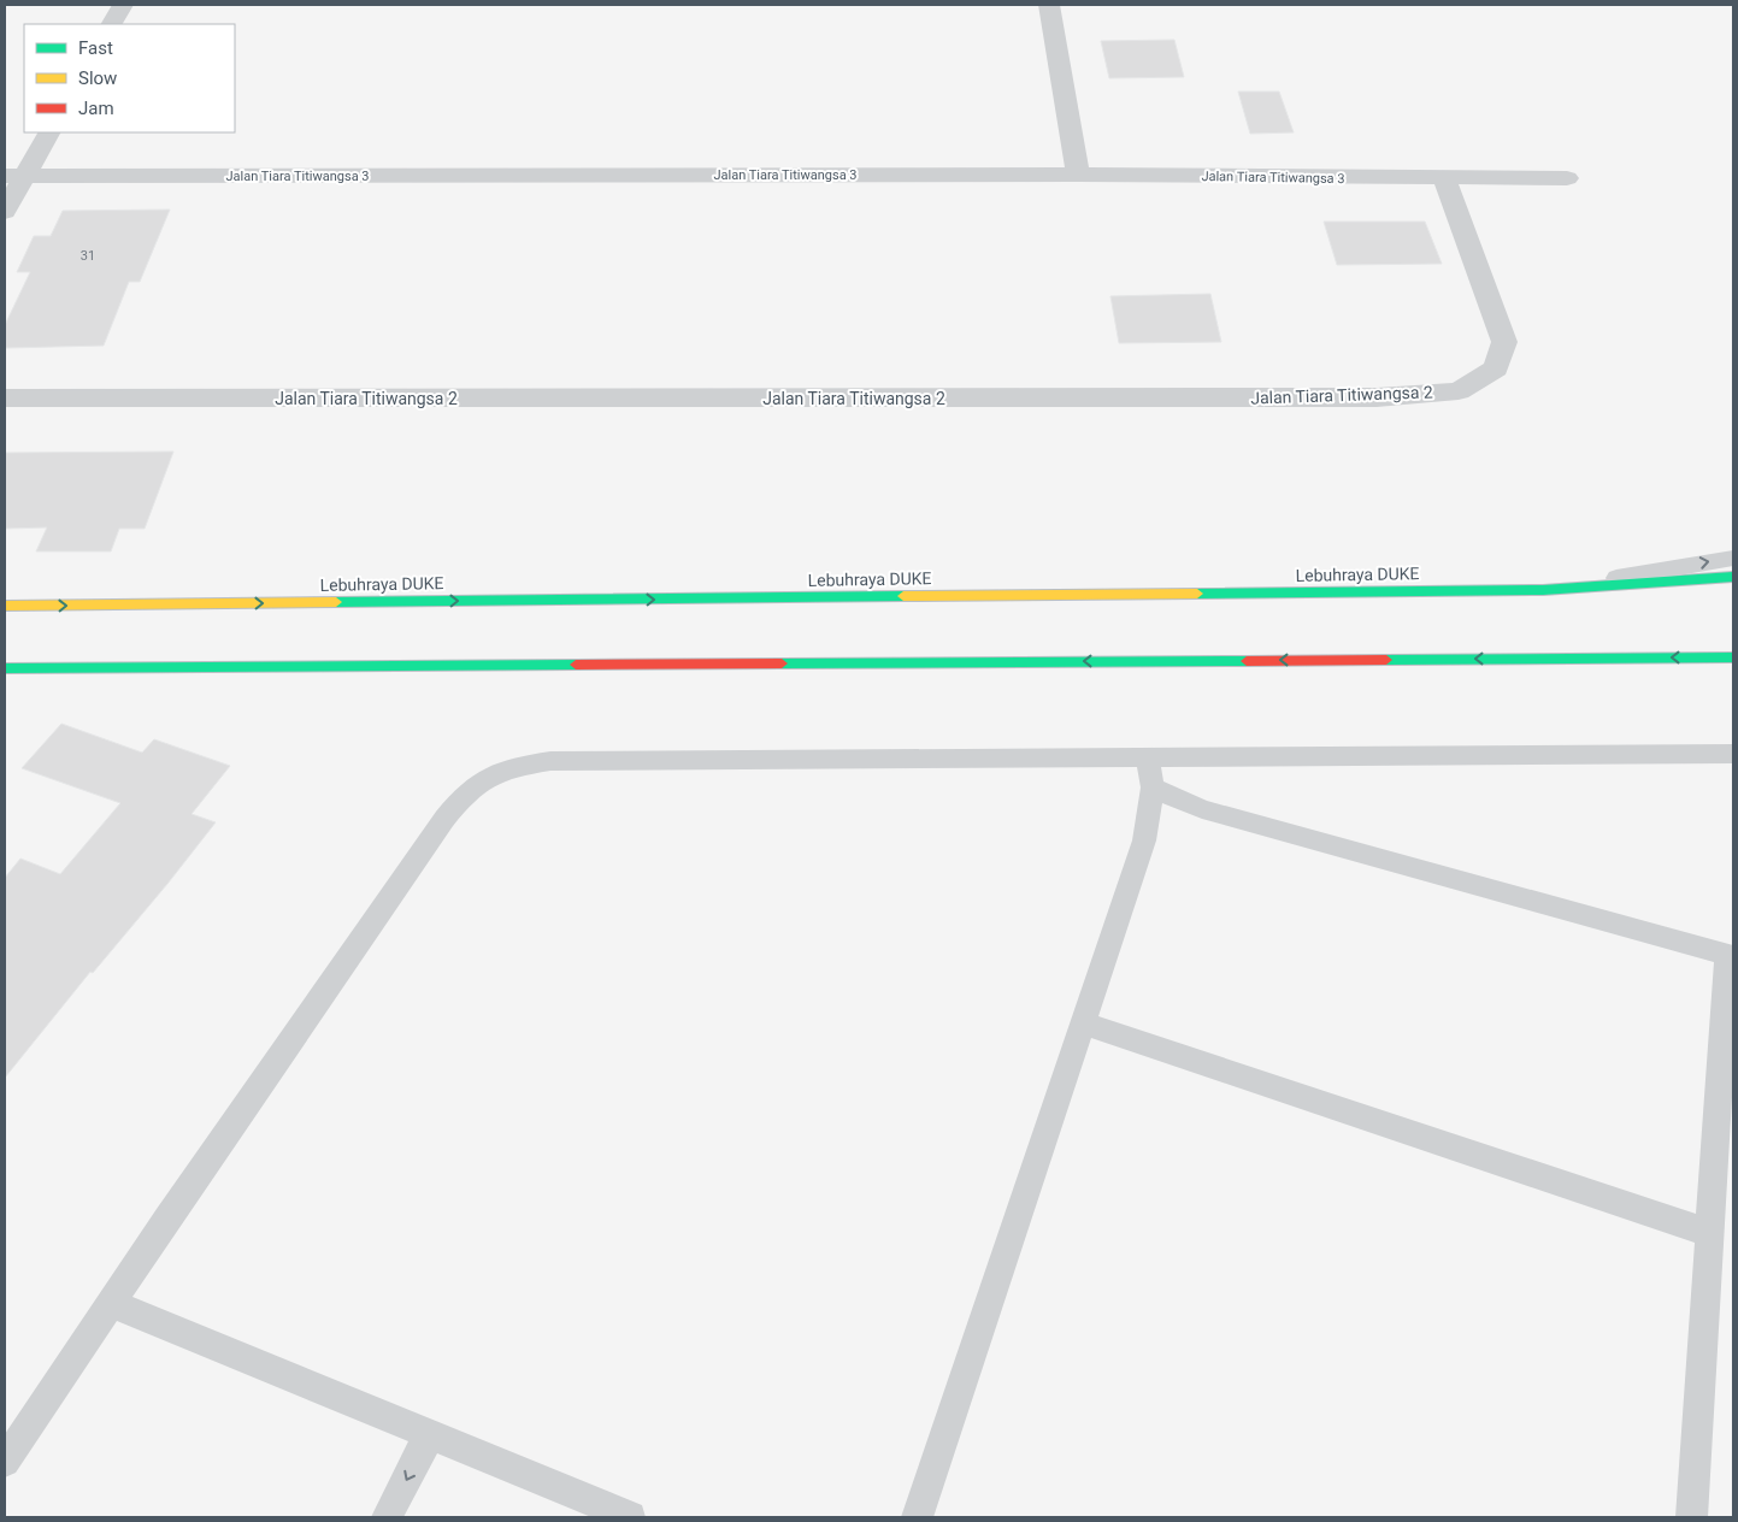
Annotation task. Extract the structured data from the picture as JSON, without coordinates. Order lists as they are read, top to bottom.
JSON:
{
  "streets": {
    "highway": ["Lebuhraya DUKE"],
    "street": ["Jalan Tiara Titiwangsa 3", "Jalan Tiara Titiwangsa 2"]
  },
  "crossings": [
    ["Jalan Tiara Titiwangsa 3", "Jalan Tiara Titiwangsa 2"]
  ],
  "house_numbers": ["31"],
  "legend": ["Fast", "Slow", "Jam"]
}
